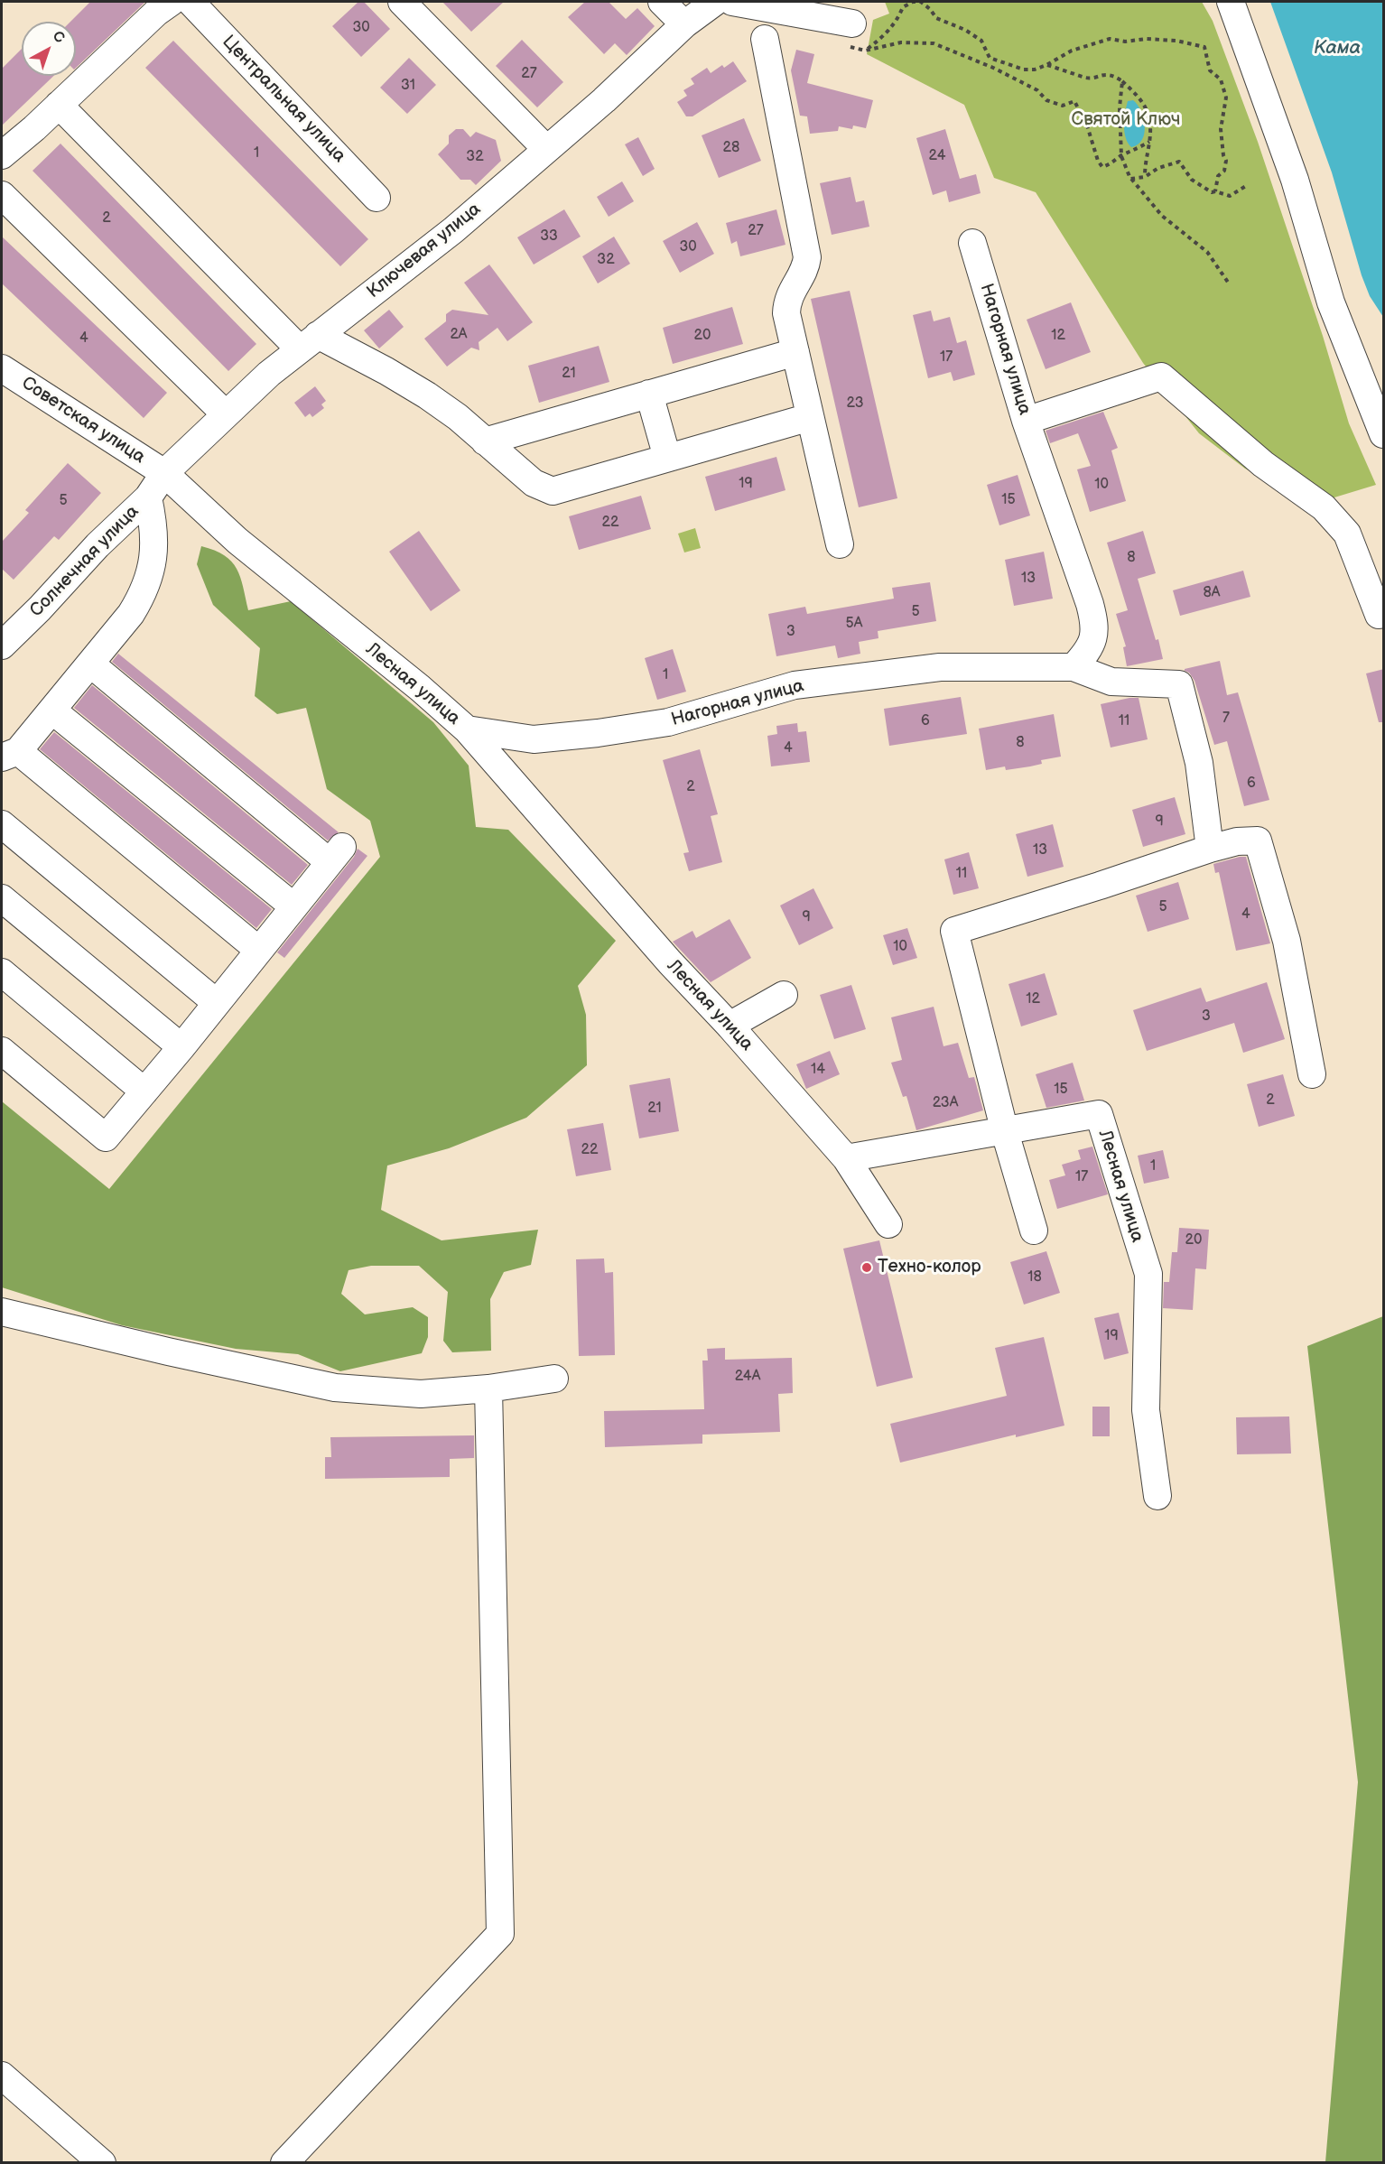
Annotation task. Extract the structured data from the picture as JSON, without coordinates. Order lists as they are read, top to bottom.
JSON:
{
  "streets": {
    "street": [
      "Центральная улица",
      "Ключевая улица",
      "Нагорная улица",
      "Советская улица",
      "Солнечная улица",
      "Лесная улица"
    ]
  },
  "crossings": [
    ["Ключевая улица", "Солнечная улица"],
    ["Нагорная улица", "Лесная улица"],
    ["Советская улица", "Солнечная улица"],
    ["Советская улица", "Лесная улица"],
    ["Солнечная улица", "Лесная улица"]
  ],
  "water": ["Кама"],
  "parks": ["Святой Ключ"],
  "places": ["Техно-колор"],
  "house_numbers": [
    "30",
    "27",
    "31",
    "28",
    "1",
    "24",
    "32",
    "2",
    "27",
    "33",
    "30",
    "32",
    "2А",
    "20",
    "12",
    "4",
    "17",
    "21",
    "23",
    "19",
    "10",
    "15",
    "5",
    "22",
    "8",
    "13",
    "8А",
    "5",
    "5А",
    "3",
    "1",
    "7",
    "6",
    "11",
    "8",
    "4",
    "6",
    "2",
    "9",
    "13",
    "11",
    "5",
    "4",
    "9",
    "10",
    "12",
    "3",
    "14",
    "15",
    "2",
    "23А",
    "21",
    "22",
    "1",
    "17",
    "20",
    "18",
    "19",
    "24А"
  ],
  "north": "top right"
}
